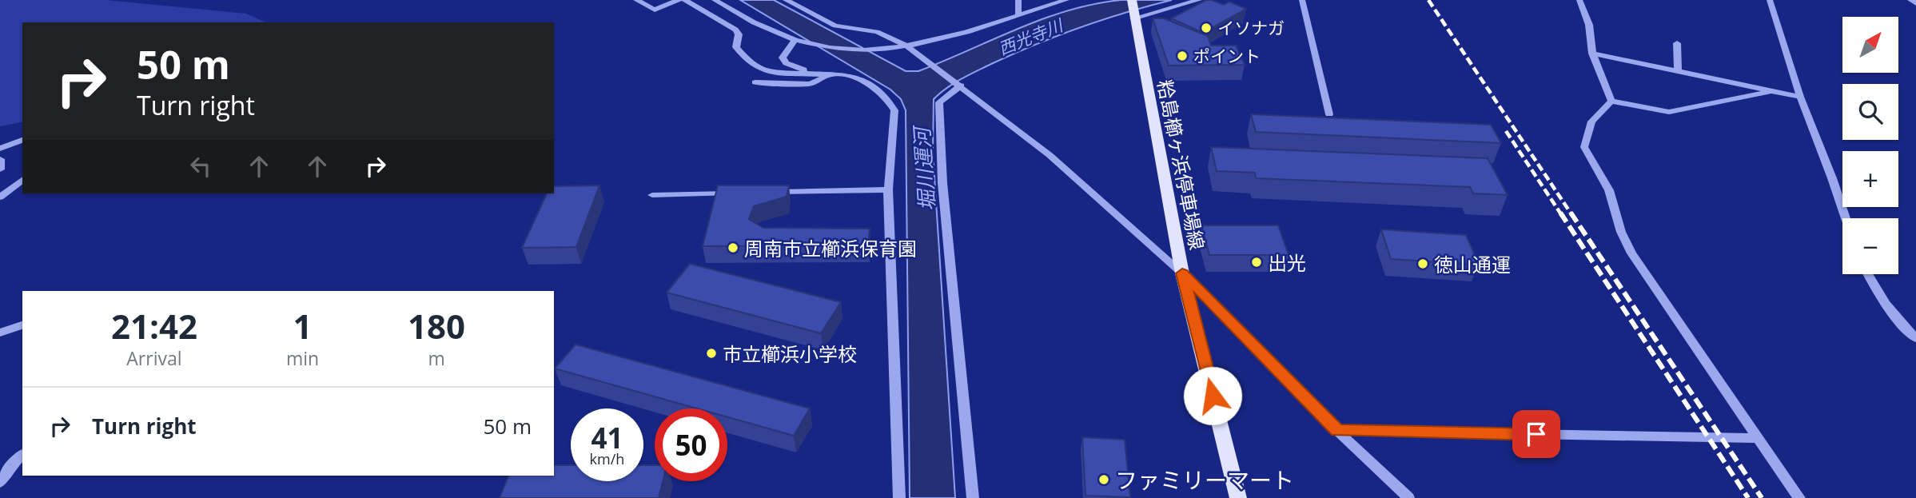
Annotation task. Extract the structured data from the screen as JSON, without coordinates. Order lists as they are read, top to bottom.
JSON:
{
  "streets": {
    "main road": ["粭島櫛ヶ浜停車場線"]
  },
  "water": ["西光寺川", "堀川運河"],
  "places": [
    "イソナガ",
    "ポイント",
    "周南市立櫛浜保育園",
    "出光",
    "徳山通運",
    "市立櫛浜小学校",
    "ファミリーマート"
  ],
  "north": "top right",
  "page": {
    "map_buttons": ["+", "−"],
    "turn": ["50 m", "Turn right"],
    "eta": [
      "21:42",
      "Arrival",
      "1",
      "min",
      "180",
      "m"
    ],
    "list": [
      {
        "name": "Turn right",
        "value": "50 m"
      }
    ],
    "speed": "41 km/h",
    "limit": "50"
  }
}
